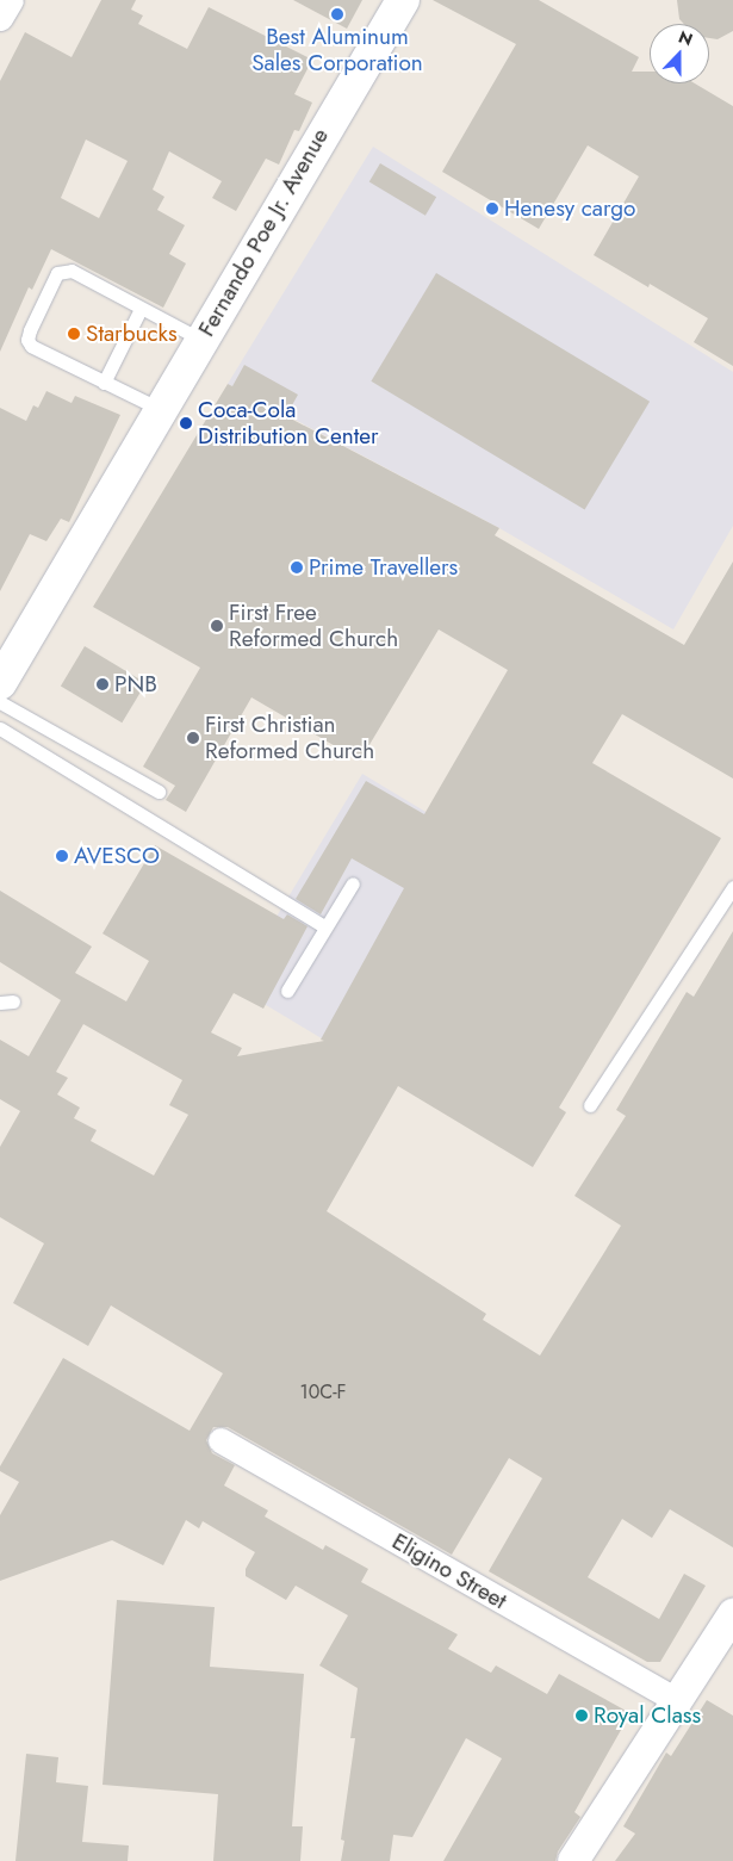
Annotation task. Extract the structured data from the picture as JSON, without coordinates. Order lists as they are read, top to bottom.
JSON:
{
  "streets": {
    "main road": ["Fernando Poe Jr. Avenue"],
    "street": ["Eligino Street"]
  },
  "places": [
    "Best Aluminum Sales Corporation",
    "Henesy cargo",
    "Starbucks",
    "Coca-Cola Distribution Center",
    "Prime Travellers",
    "First Free Reformed Church",
    "PNB",
    "First Christian Reformed Church",
    "AVESCO",
    "Royal Class"
  ],
  "house_numbers": ["10C-F"],
  "north": "top"
}
